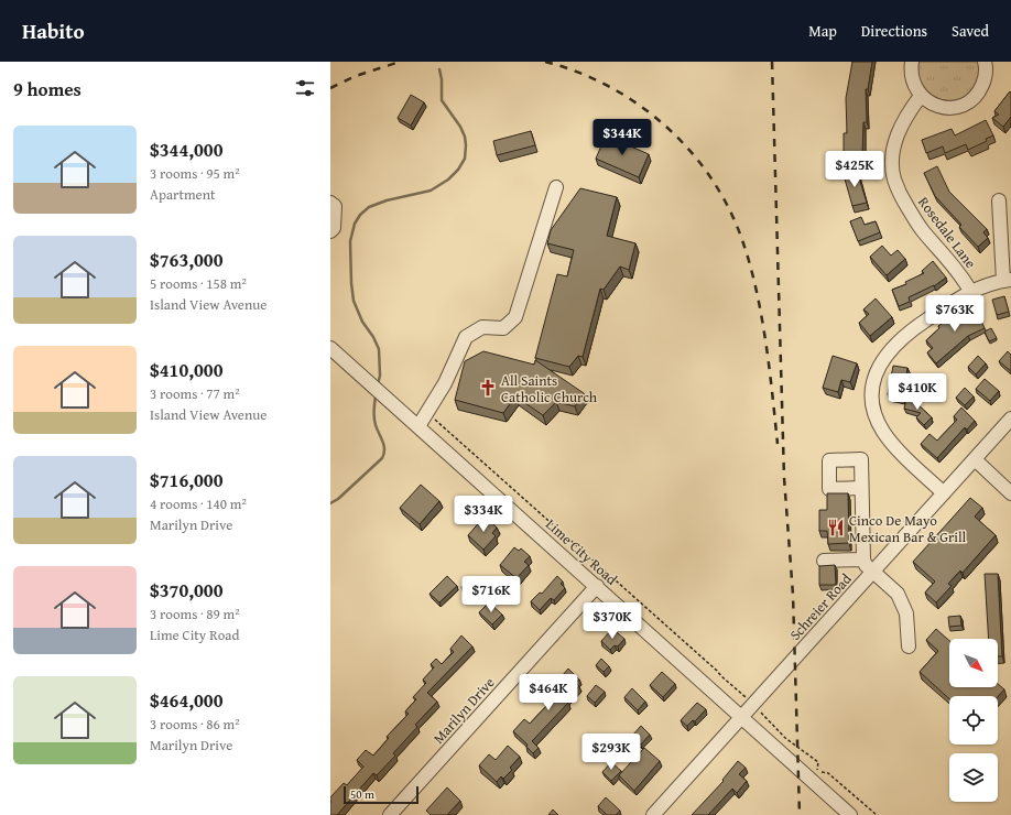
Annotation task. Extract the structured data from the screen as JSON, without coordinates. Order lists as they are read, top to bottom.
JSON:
{
  "streets": {
    "street": [
      "Rosedale Lane",
      "Lime City Road",
      "Schreier Road",
      "Marilyn Drive"
    ]
  },
  "crossings": [
    ["Lime City Road", "Schreier Road"],
    ["Lime City Road", "Marilyn Drive"]
  ],
  "places": {
    "church": ["All Saints Catholic Church"],
    "restaurant": ["Cinco De Mayo Mexican Bar & Grill"]
  },
  "scale_bar": "50 m",
  "north": "bottom right",
  "page": {
    "header": "Habito",
    "nav": ["Map", "Directions", "Saved"],
    "heading": "9 homes",
    "list": [
      {
        "name": "$344,000",
        "note": "3 rooms · 95 m² · Apartment"
      },
      {
        "name": "$763,000",
        "note": "5 rooms · 158 m² · Island View Avenue"
      },
      {
        "name": "$410,000",
        "note": "3 rooms · 77 m² · Island View Avenue"
      },
      {
        "name": "$716,000",
        "note": "4 rooms · 140 m² · Marilyn Drive"
      },
      {
        "name": "$370,000",
        "note": "3 rooms · 89 m² · Lime City Road"
      },
      {
        "name": "$464,000",
        "note": "3 rooms · 86 m² · Marilyn Drive"
      }
    ],
    "price": [
      "$344K",
      "$425K",
      "$763K",
      "$410K",
      "$334K",
      "$716K",
      "$370K",
      "$464K",
      "$293K"
    ],
    "scale": "50 m"
  }
}
